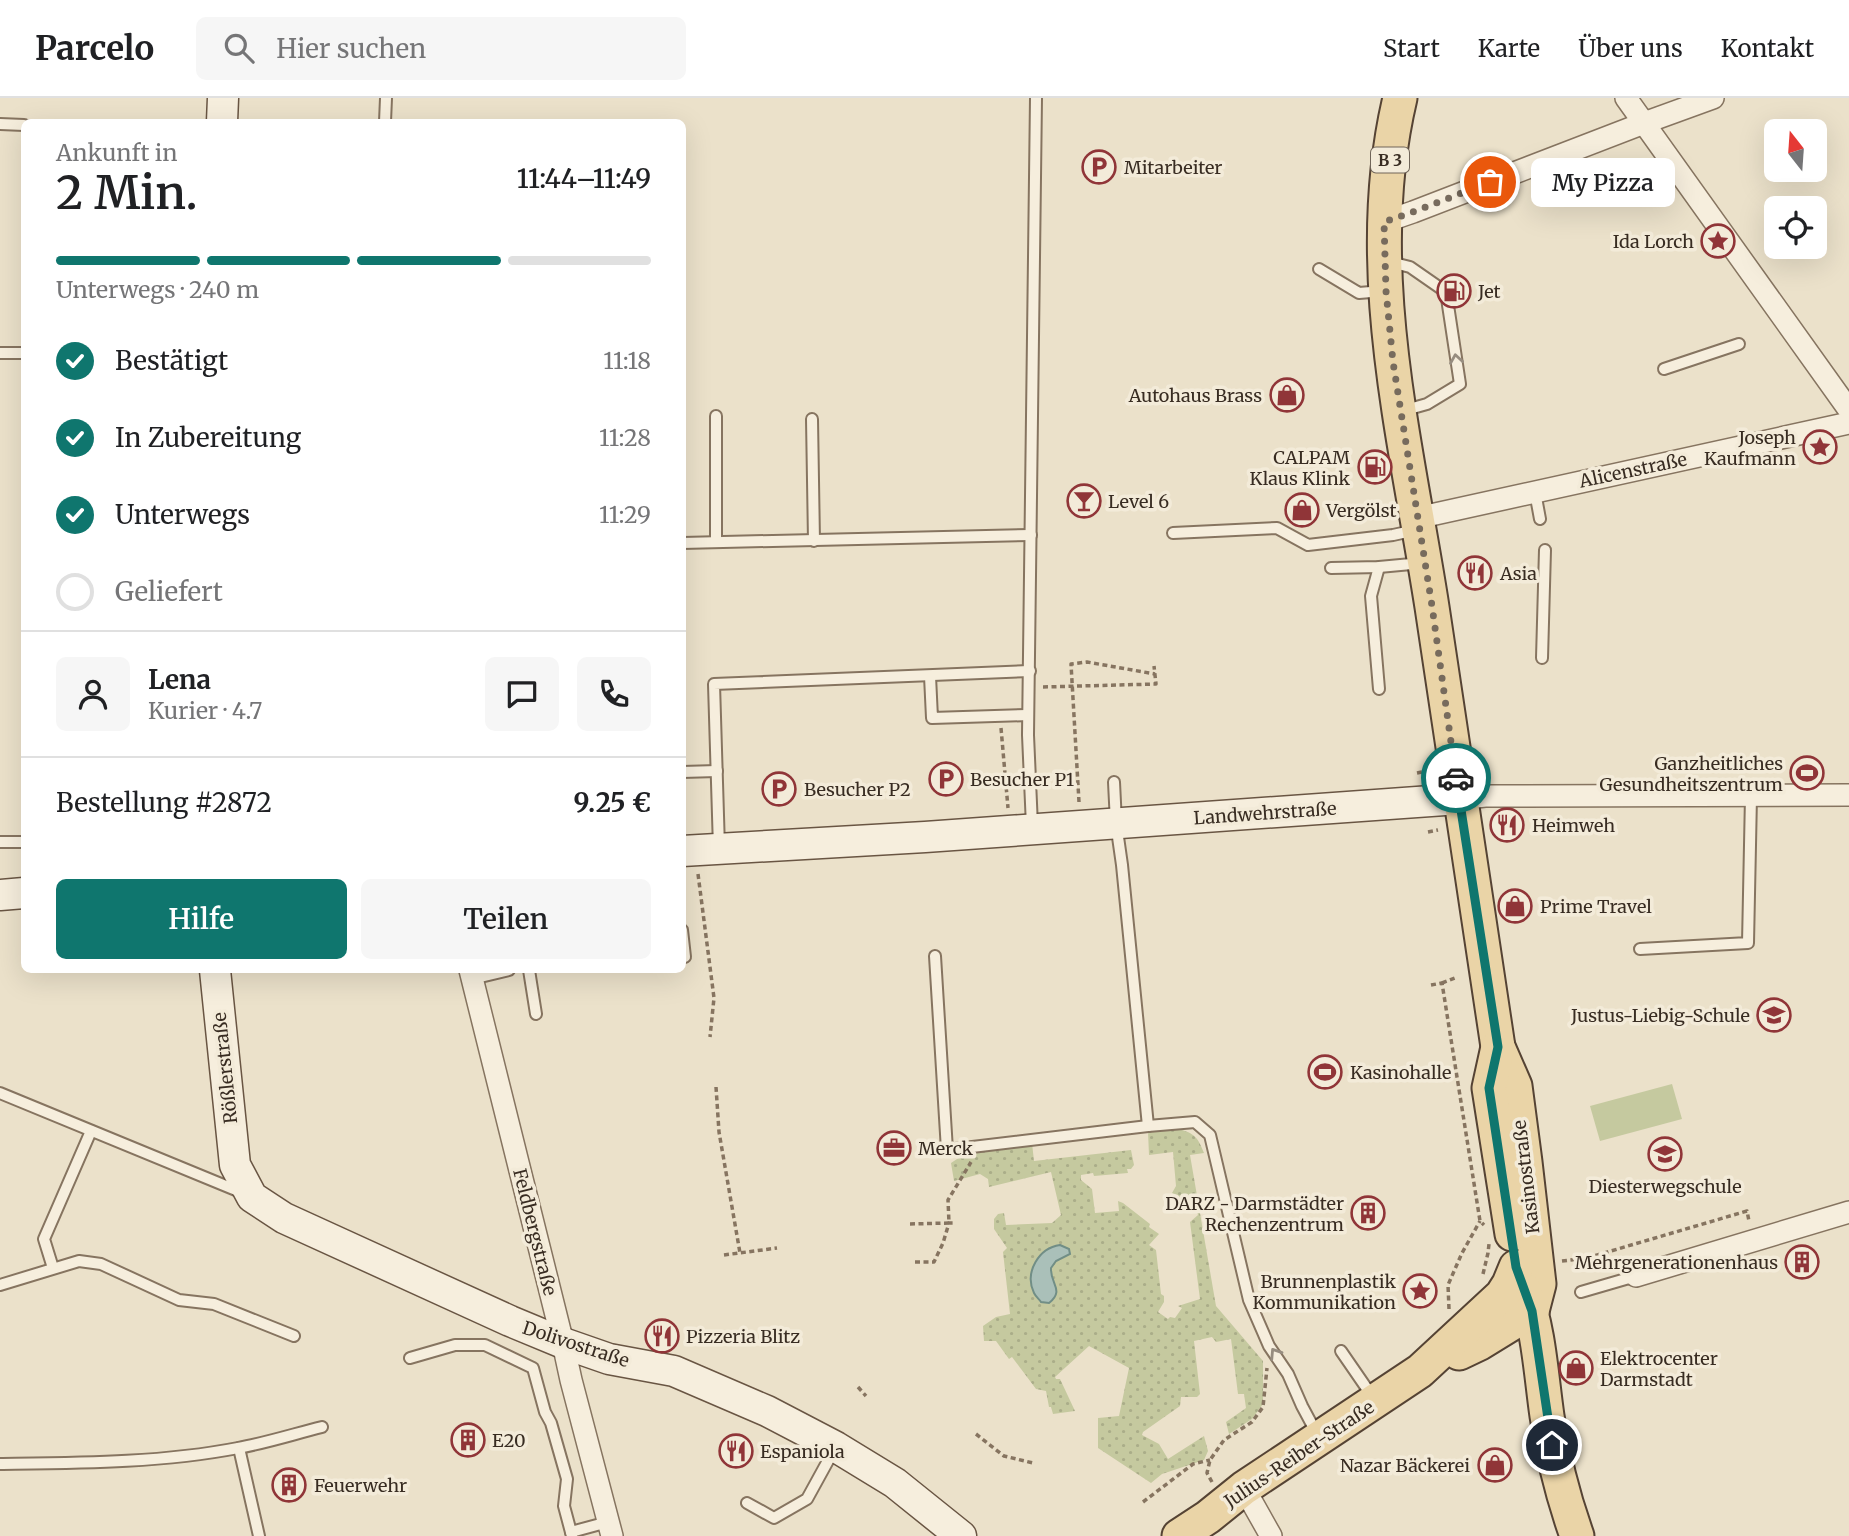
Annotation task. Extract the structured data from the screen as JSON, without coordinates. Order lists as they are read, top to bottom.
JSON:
{
  "streets": {
    "main road": ["B 3", "Kasinostraße", "Julius-Reiber-Straße"],
    "street": [
      "Alicenstraße",
      "Landwehrstraße",
      "Rößlerstraße",
      "Feldbergstraße",
      "Dolivostraße"
    ]
  },
  "crossings": [
    ["Alicenstraße", "Kasinostraße"],
    ["Landwehrstraße", "Kasinostraße"],
    ["Rößlerstraße", "Dolivostraße"],
    ["Kasinostraße", "Julius-Reiber-Straße"],
    ["Feldbergstraße", "Dolivostraße"]
  ],
  "places": {
    "parking": ["Mitarbeiter", "Besucher P1", "Besucher P2"],
    "other": ["My Pizza"],
    "place": ["Ida Lorch", "Joseph Kaufmann", "Brunnenplastik Kommunikation"],
    "fuel station": ["Jet", "CALPAM Klaus Klink"],
    "shop": [
      "Autohaus Brass",
      "Vergölst",
      "Prime Travel",
      "Elektrocenter Darmstadt",
      "Nazar Bäckerei"
    ],
    "bar": ["Level 6"],
    "restaurant": [
      "Asia",
      "Heimweh",
      "Pizzeria Blitz",
      "Espaniola"
    ],
    "sports": ["Ganzheitliches Gesundheitszentrum", "Kasinohalle"],
    "school or university": ["Justus-Liebig-Schule", "Diesterwegschule"],
    "office": ["Merck"],
    "building": [
      "DARZ - Darmstädter Rechenzentrum",
      "Mehrgenerationenhaus",
      "E20",
      "Feuerwehr"
    ]
  },
  "north": "top",
  "page": {
    "header": "Parcelo",
    "search": "Hier suchen",
    "nav": [
      "Start",
      "Karte",
      "Über uns",
      "Kontakt"
    ],
    "heading": ["2 Min.", "Ankunft in", "11:44–11:49"],
    "panel": [
      "Lena",
      "Kurier · 4.7",
      "Bestellung #2872",
      "9.25 €"
    ],
    "bubble": "My Pizza",
    "bar": "Unterwegs · 240 m",
    "list": [
      ["Bestätigt", "11:18"],
      ["In Zubereitung", "11:28"],
      ["Unterwegs", "11:29"],
      "Geliefert"
    ],
    "buttons": ["Hilfe", "Teilen"]
  }
}
